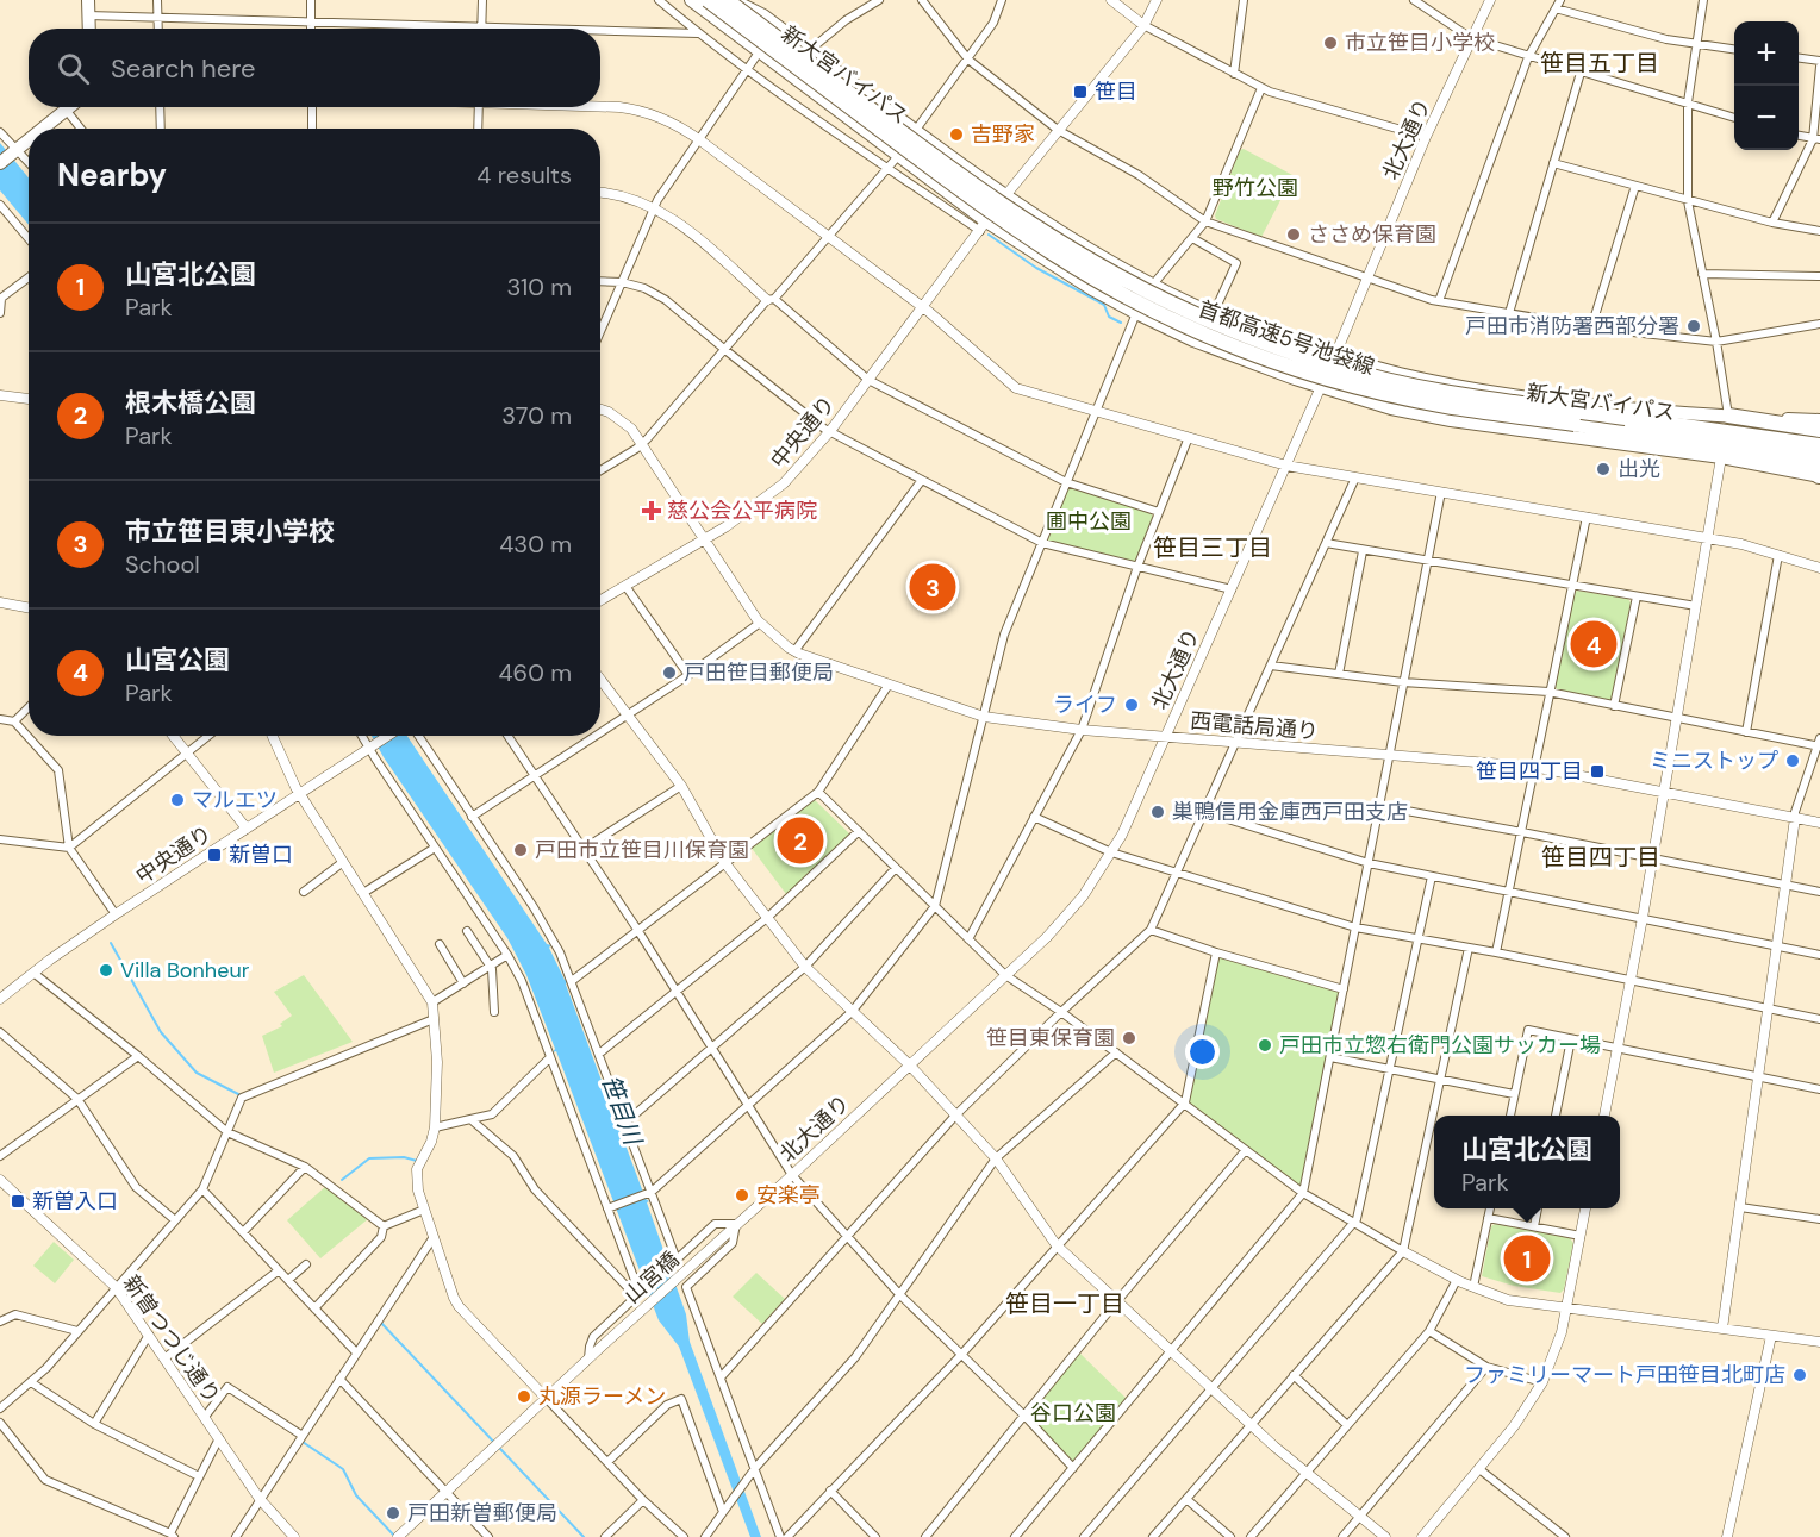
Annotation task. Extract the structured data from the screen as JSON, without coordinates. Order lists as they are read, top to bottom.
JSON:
{
  "streets": {
    "highway": ["首都高速5号池袋線"],
    "main road": ["新大宮バイパス"],
    "street": [
      "北大通り",
      "中央通り",
      "西電話局通り",
      "山宮橋",
      "新曽つつじ通り"
    ]
  },
  "crossings": [
    ["新大宮バイパス", "首都高速5号池袋線"],
    ["北大通り", "西電話局通り"],
    ["北大通り", "山宮橋"],
    ["中央通り", "西電話局通り"]
  ],
  "districts": [
    "笹目五丁目",
    "笹目三丁目",
    "笹目四丁目",
    "笹目一丁目"
  ],
  "water": ["笹目川"],
  "parks": ["野竹公園", "圃中公園", "谷口公園"],
  "places": {
    "other": [
      "市立笹目小学校",
      "吉野家",
      "ささめ保育園",
      "戸田市消防署西部分署",
      "出光",
      "戸田笹目郵便局",
      "ライフ",
      "ミニストップ",
      "マルエツ",
      "巣鴨信用金庫西戸田支店",
      "戸田市立笹目川保育園",
      "Villa Bonheur",
      "笹目東保育園",
      "戸田市立惣右衛門公園サッカー場",
      "安楽亭",
      "ファミリーマート戸田笹目北町店",
      "丸源ラーメン",
      "戸田新曽郵便局"
    ],
    "transit": [
      "笹目",
      "笹目四丁目",
      "新曽口",
      "新曽入口"
    ],
    "health": ["慈公会公平病院"]
  },
  "page": {
    "map_buttons": ["+", "−"],
    "search": "Search here",
    "heading": ["Nearby", "4 results"],
    "list": [
      {
        "mark": "1",
        "name": "山宮北公園",
        "note": "Park",
        "value": "310 m"
      },
      {
        "mark": "2",
        "name": "根木橋公園",
        "note": "Park",
        "value": "370 m"
      },
      {
        "mark": "3",
        "name": "市立笹目東小学校",
        "note": "School",
        "value": "430 m"
      },
      {
        "mark": "4",
        "name": "山宮公園",
        "note": "Park",
        "value": "460 m"
      }
    ],
    "pins": [
      "3",
      "4",
      "2",
      "1"
    ],
    "popup": ["山宮北公園", "Park"]
  }
}
